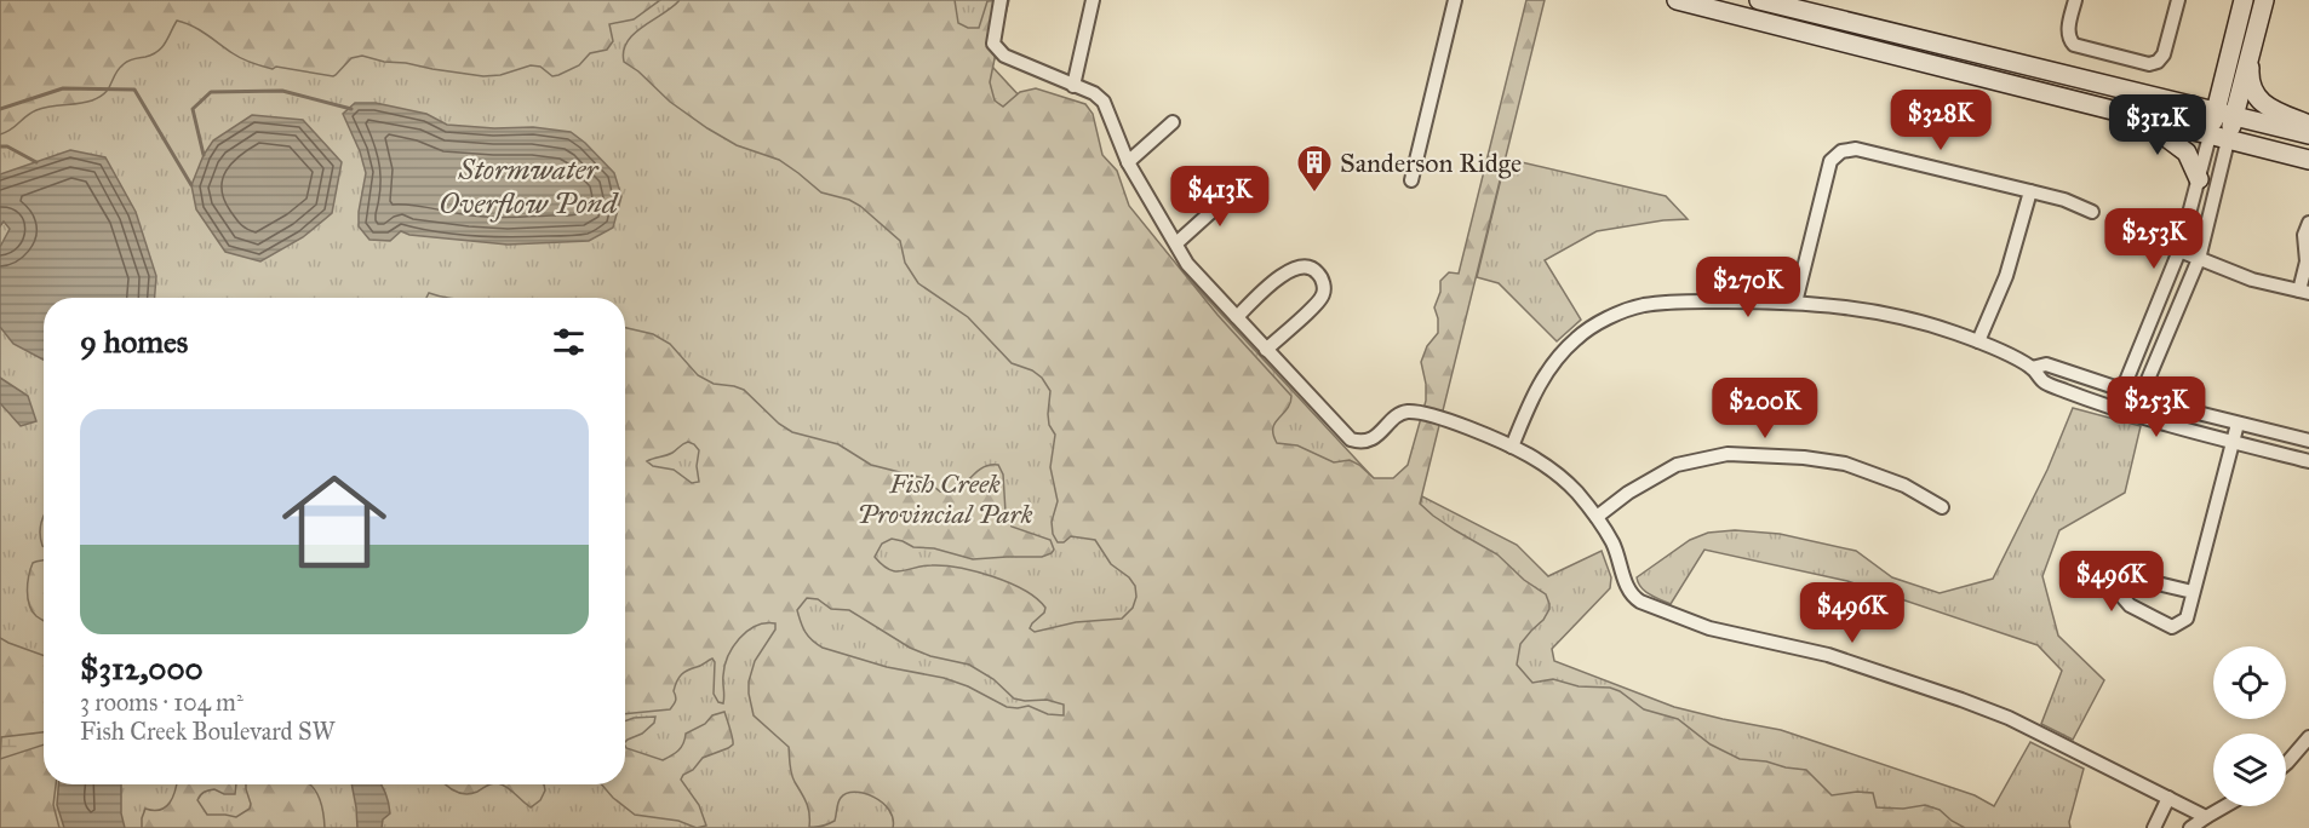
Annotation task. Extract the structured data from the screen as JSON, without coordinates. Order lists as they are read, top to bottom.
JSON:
{
  "water": ["Stormwater Overflow Pond"],
  "parks": ["Fish Creek Provincial Park"],
  "places": {
    "building": ["Sanderson Ridge"]
  },
  "page": {
    "price": [
      "$328K",
      "$312K",
      "$413K",
      "$253K",
      "$270K",
      "$253K",
      "$200K",
      "$496K",
      "$496K"
    ],
    "heading": "9 homes",
    "list": [
      {
        "name": "$312,000",
        "note": "3 rooms · 104 m² · Fish Creek Boulevard SW"
      }
    ]
  }
}
